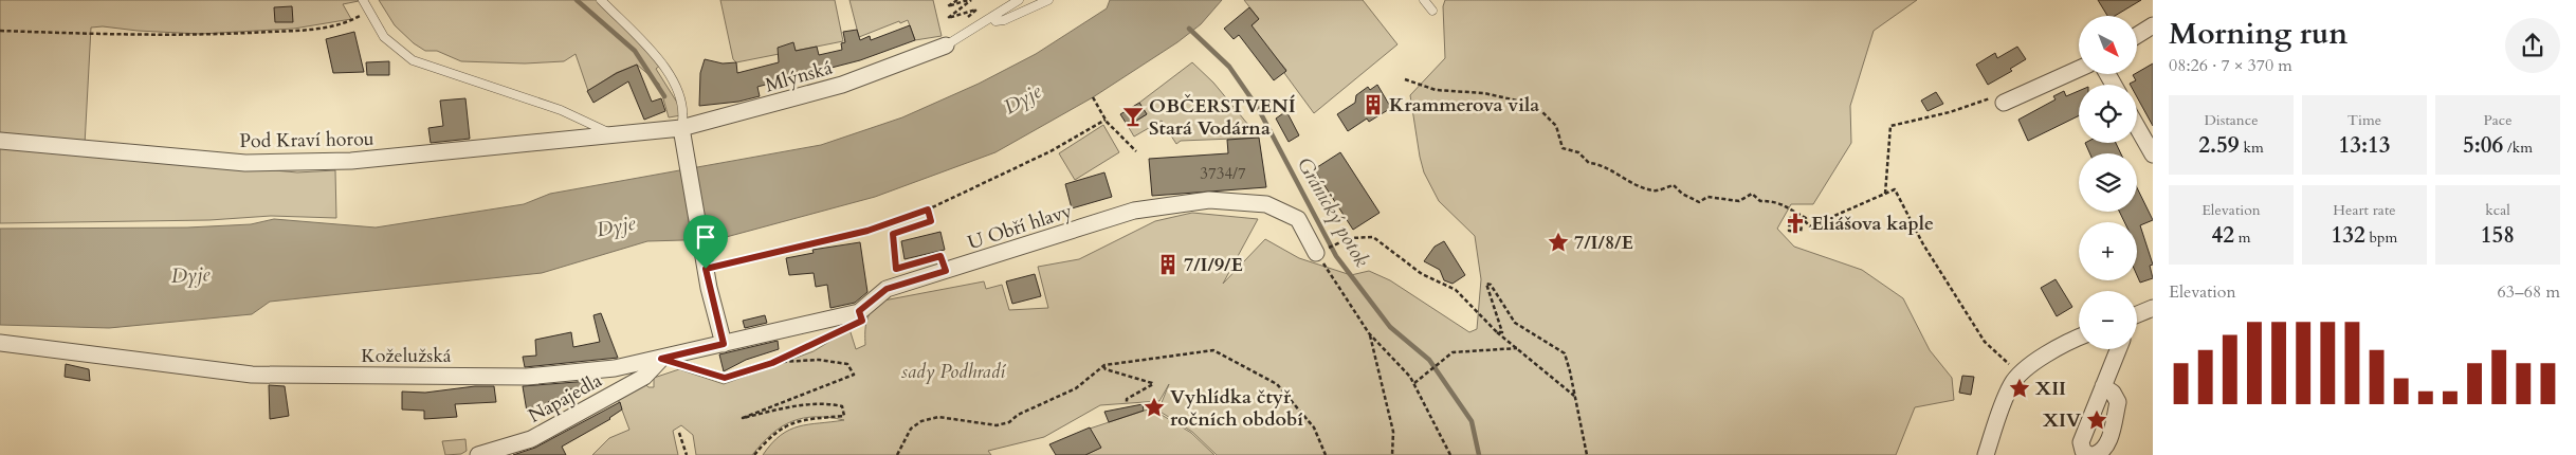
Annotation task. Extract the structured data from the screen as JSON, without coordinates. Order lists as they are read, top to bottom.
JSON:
{
  "streets": {
    "street": [
      "Mlýnská",
      "Pod Kraví horou",
      "U Obří hlavy",
      "Koželužská",
      "Napajedla"
    ]
  },
  "crossings": [
    ["Mlýnská", "Pod Kraví horou"],
    ["U Obří hlavy", "Koželužská"],
    ["Koželužská", "Napajedla"]
  ],
  "water": ["Dyje", "Gránický potok"],
  "parks": ["sady Podhradí"],
  "places": {
    "building": ["Krammerova vila", "7/I/9/E"],
    "bar": ["OBČERSTVENÍ Stará Vodárna"],
    "church": ["Eliášova kaple"],
    "place": [
      "7/I/8/E",
      "XII",
      "Vyhlídka čtyř ročních období",
      "XIV"
    ]
  },
  "house_numbers": ["3734/7"],
  "north": "bottom right",
  "page": {
    "heading": ["Morning run", "08:26 · 7 × 370 m"],
    "map_buttons": ["+", "−"],
    "stats": [
      ["Distance", "2.59 km"],
      ["Time", "13:13"],
      ["Pace", "5:06 /km"],
      ["Elevation", "42 m"],
      ["Heart rate", "132 bpm"],
      ["kcal", "158"]
    ],
    "chart": ["Elevation", "63–68 m"]
  }
}
